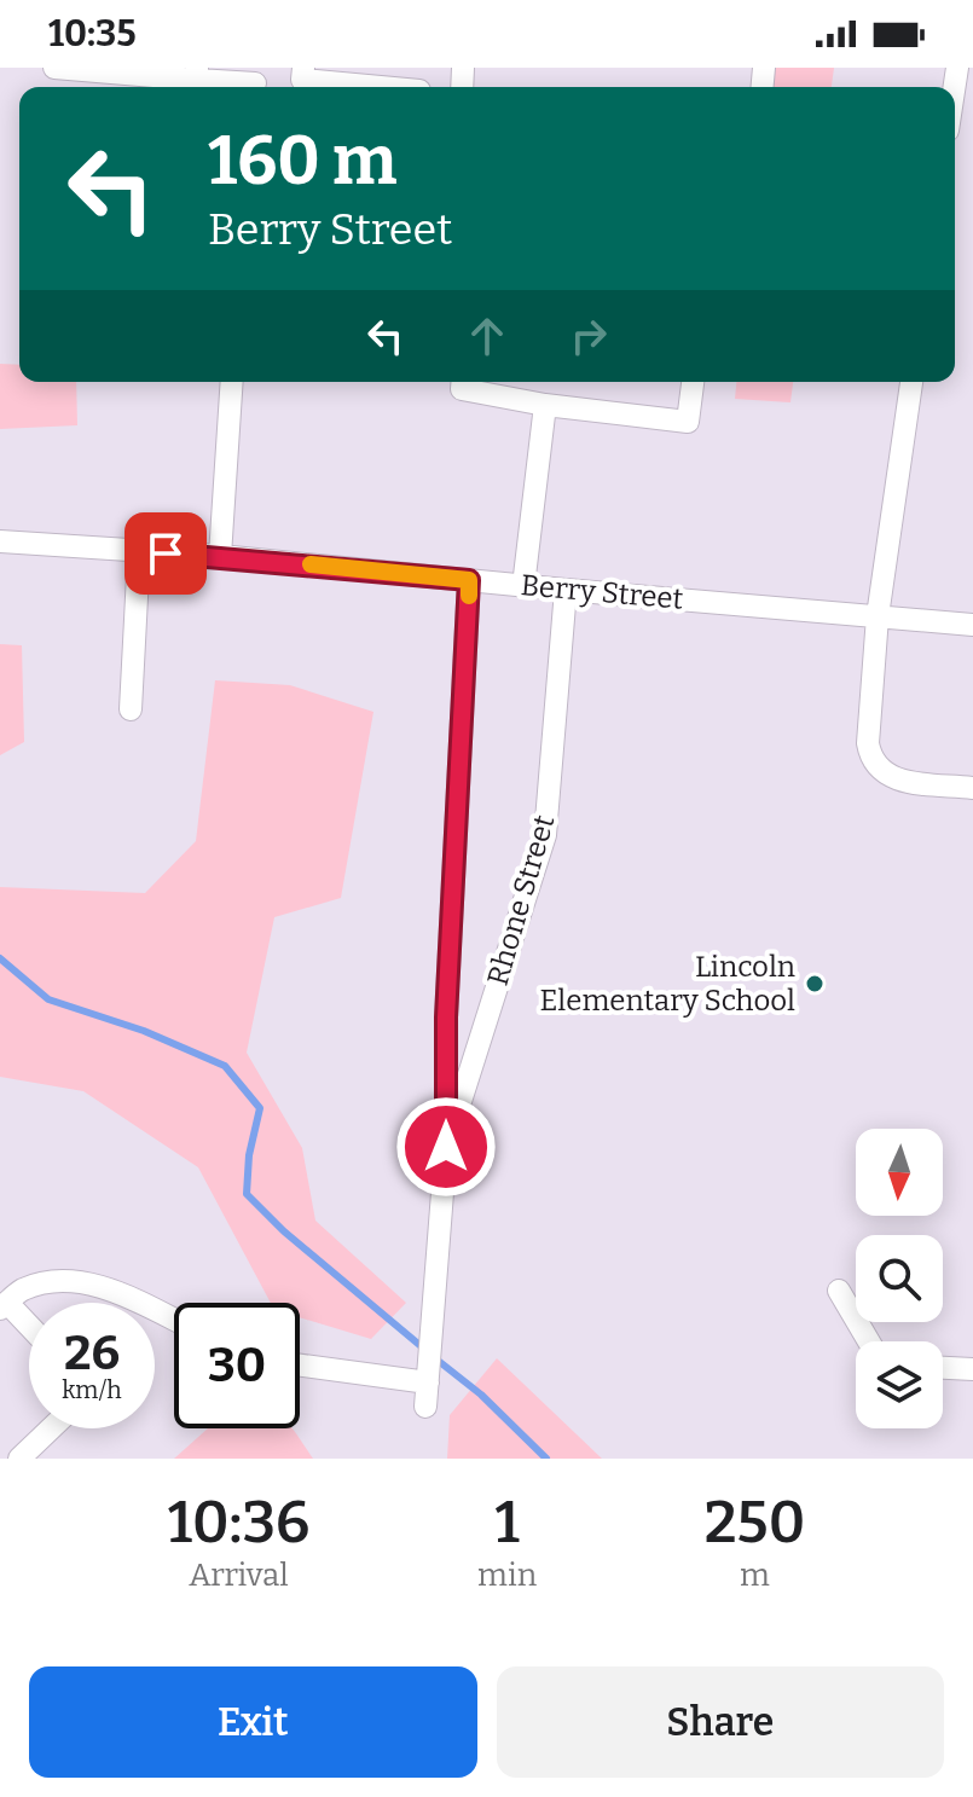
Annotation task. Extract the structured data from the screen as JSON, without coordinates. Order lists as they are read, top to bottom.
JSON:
{
  "streets": {
    "street": ["Berry Street", "Rhone Street"]
  },
  "crossings": [
    ["Berry Street", "Rhone Street"]
  ],
  "places": ["Lincoln Elementary School"],
  "north": "bottom",
  "page": {
    "status": "10:35",
    "turn": ["160 m", "Berry Street"],
    "speed": "26 km/h",
    "limit": "30",
    "eta": [
      "10:36",
      "Arrival",
      "1",
      "min",
      "250",
      "m"
    ],
    "buttons": ["Exit", "Share"]
  }
}
